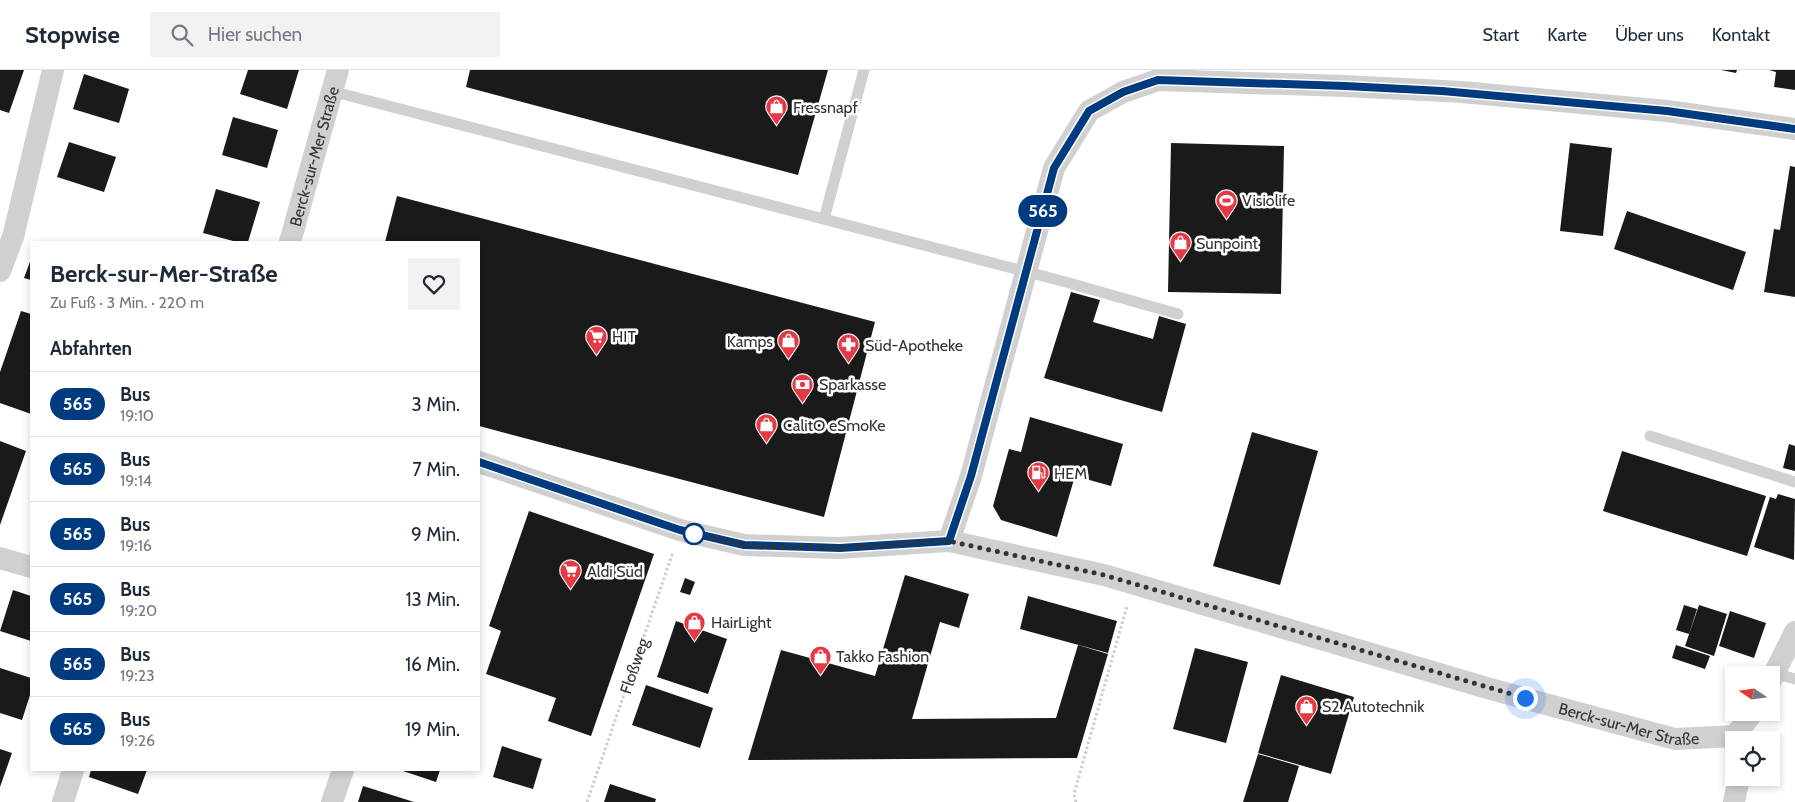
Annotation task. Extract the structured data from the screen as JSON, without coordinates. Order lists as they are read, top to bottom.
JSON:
{
  "streets": {
    "street": ["Berck-sur-Mer Straße"],
    "path": ["Floßweg"]
  },
  "crossings": [
    ["Berck-sur-Mer Straße", "Floßweg"]
  ],
  "places": {
    "shop": [
      "Fressnapf",
      "Sunpoint",
      "Kamps",
      "CalitO eSmoKe",
      "HairLight",
      "Takko Fashion",
      "S2 Autotechnik"
    ],
    "sports": ["Visiolife"],
    "supermarket": ["HIT", "Aldi Süd"],
    "pharmacy": ["Süd-Apotheke"],
    "bank": ["Sparkasse"],
    "fuel station": ["HEM"]
  },
  "lines": ["bus line 565"],
  "north": "left",
  "page": {
    "header": "Stopwise",
    "search": "Hier suchen",
    "nav": [
      "Start",
      "Karte",
      "Über uns",
      "Kontakt"
    ],
    "on_map": "565",
    "heading": [
      ["Berck-sur-Mer-Straße", "Zu Fuß · 3 Min. · 220 m"],
      "Abfahrten"
    ],
    "list": [
      {
        "mark": "565",
        "name": "Bus",
        "note": "19:10",
        "value": "3 Min."
      },
      {
        "mark": "565",
        "name": "Bus",
        "note": "19:14",
        "value": "7 Min."
      },
      {
        "mark": "565",
        "name": "Bus",
        "note": "19:16",
        "value": "9 Min."
      },
      {
        "mark": "565",
        "name": "Bus",
        "note": "19:20",
        "value": "13 Min."
      },
      {
        "mark": "565",
        "name": "Bus",
        "note": "19:23",
        "value": "16 Min."
      },
      {
        "mark": "565",
        "name": "Bus",
        "note": "19:26",
        "value": "19 Min."
      }
    ]
  }
}
